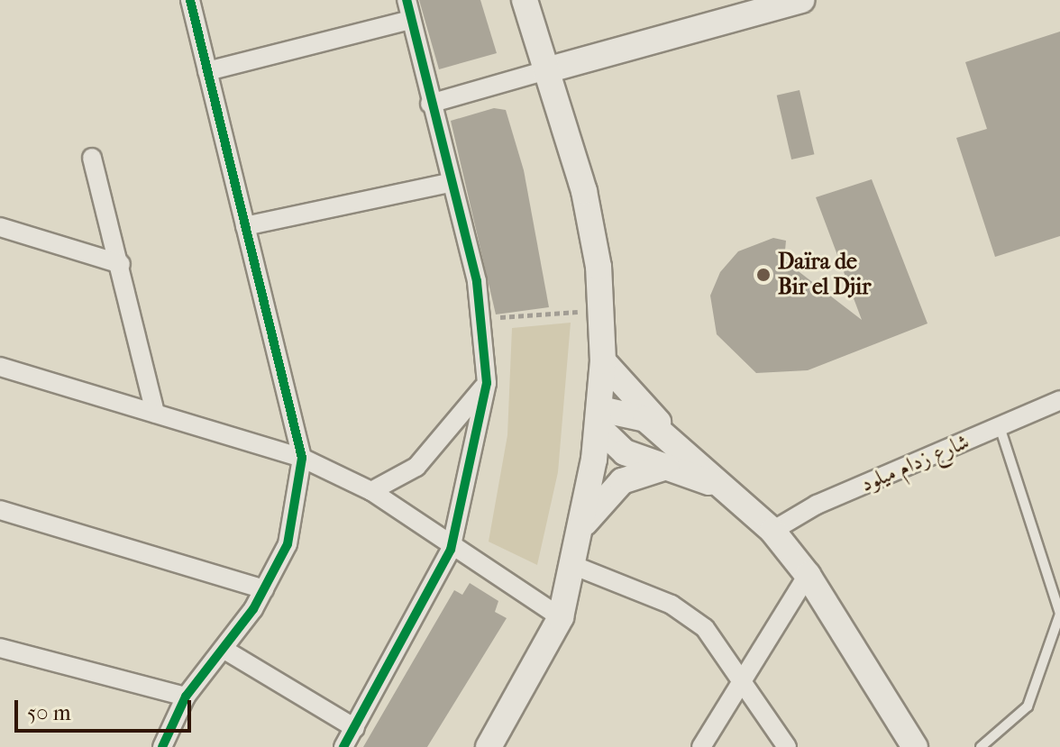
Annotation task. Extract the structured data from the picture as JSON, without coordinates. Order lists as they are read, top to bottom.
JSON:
{
  "streets": {
    "street": ["شارع زدام ميلود"]
  },
  "places": ["Daïra de Bir el Djir"],
  "scale_bar": "50 m"
}
